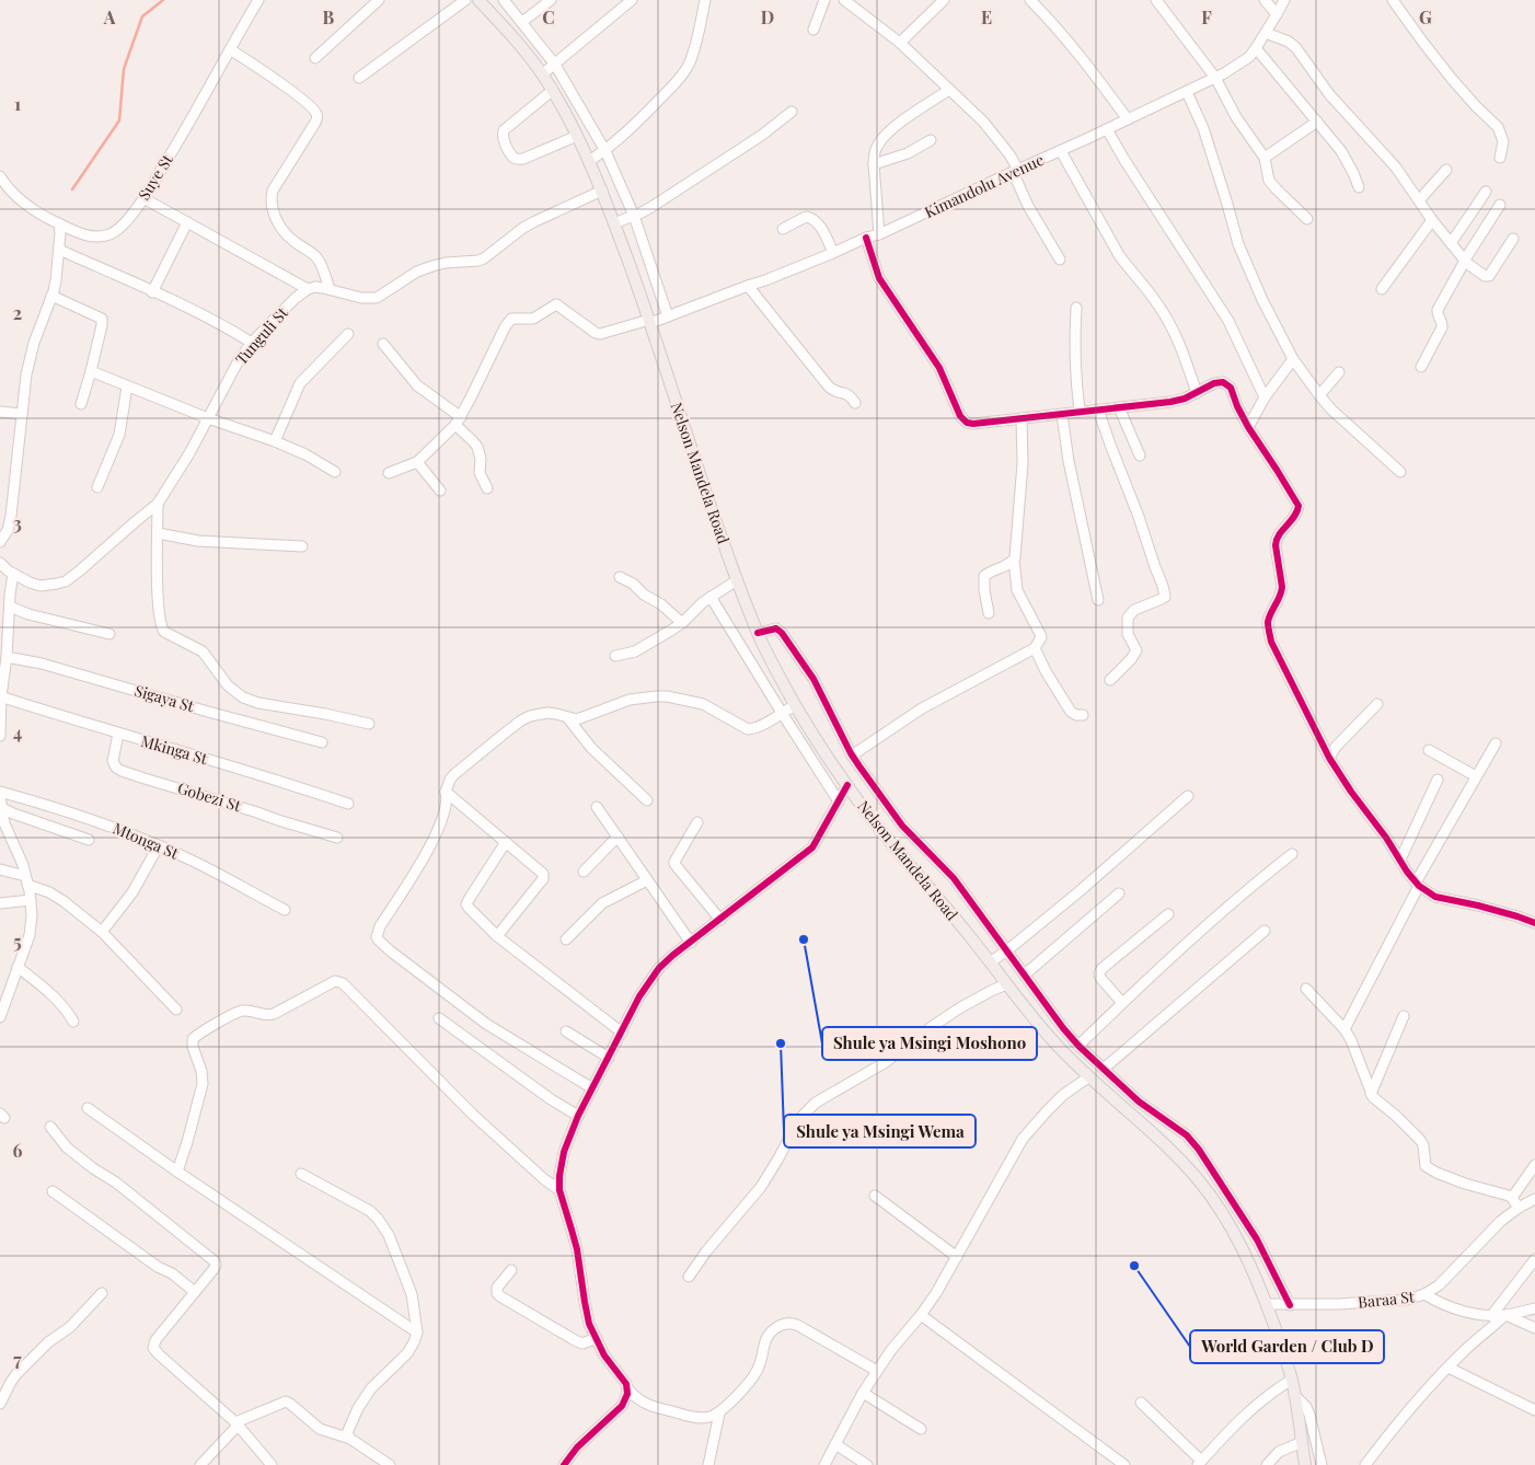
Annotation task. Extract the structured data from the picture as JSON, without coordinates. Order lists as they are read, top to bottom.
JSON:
{
  "streets": {
    "main road": ["Nelson Mandela Road"],
    "street": [
      "Suye St",
      "Kimandolu Avenue",
      "Tunguli St",
      "Sigaya St",
      "Mkinga St",
      "Gobezi St",
      "Mtonga St",
      "Baraa St"
    ]
  },
  "crossings": [
    ["Kimandolu Avenue", "Nelson Mandela Road"],
    ["Nelson Mandela Road", "Baraa St"],
    ["Mkinga St", "Gobezi St"]
  ],
  "places": ["Shule ya Msingi Moshono", "Shule ya Msingi Wema", "World Garden / Club D"],
  "grid": {
    "columns": [
      "A",
      "B",
      "C",
      "D",
      "E",
      "F",
      "G"
    ],
    "rows": [
      "1",
      "2",
      "3",
      "4",
      "5",
      "6",
      "7"
    ]
  }
}
